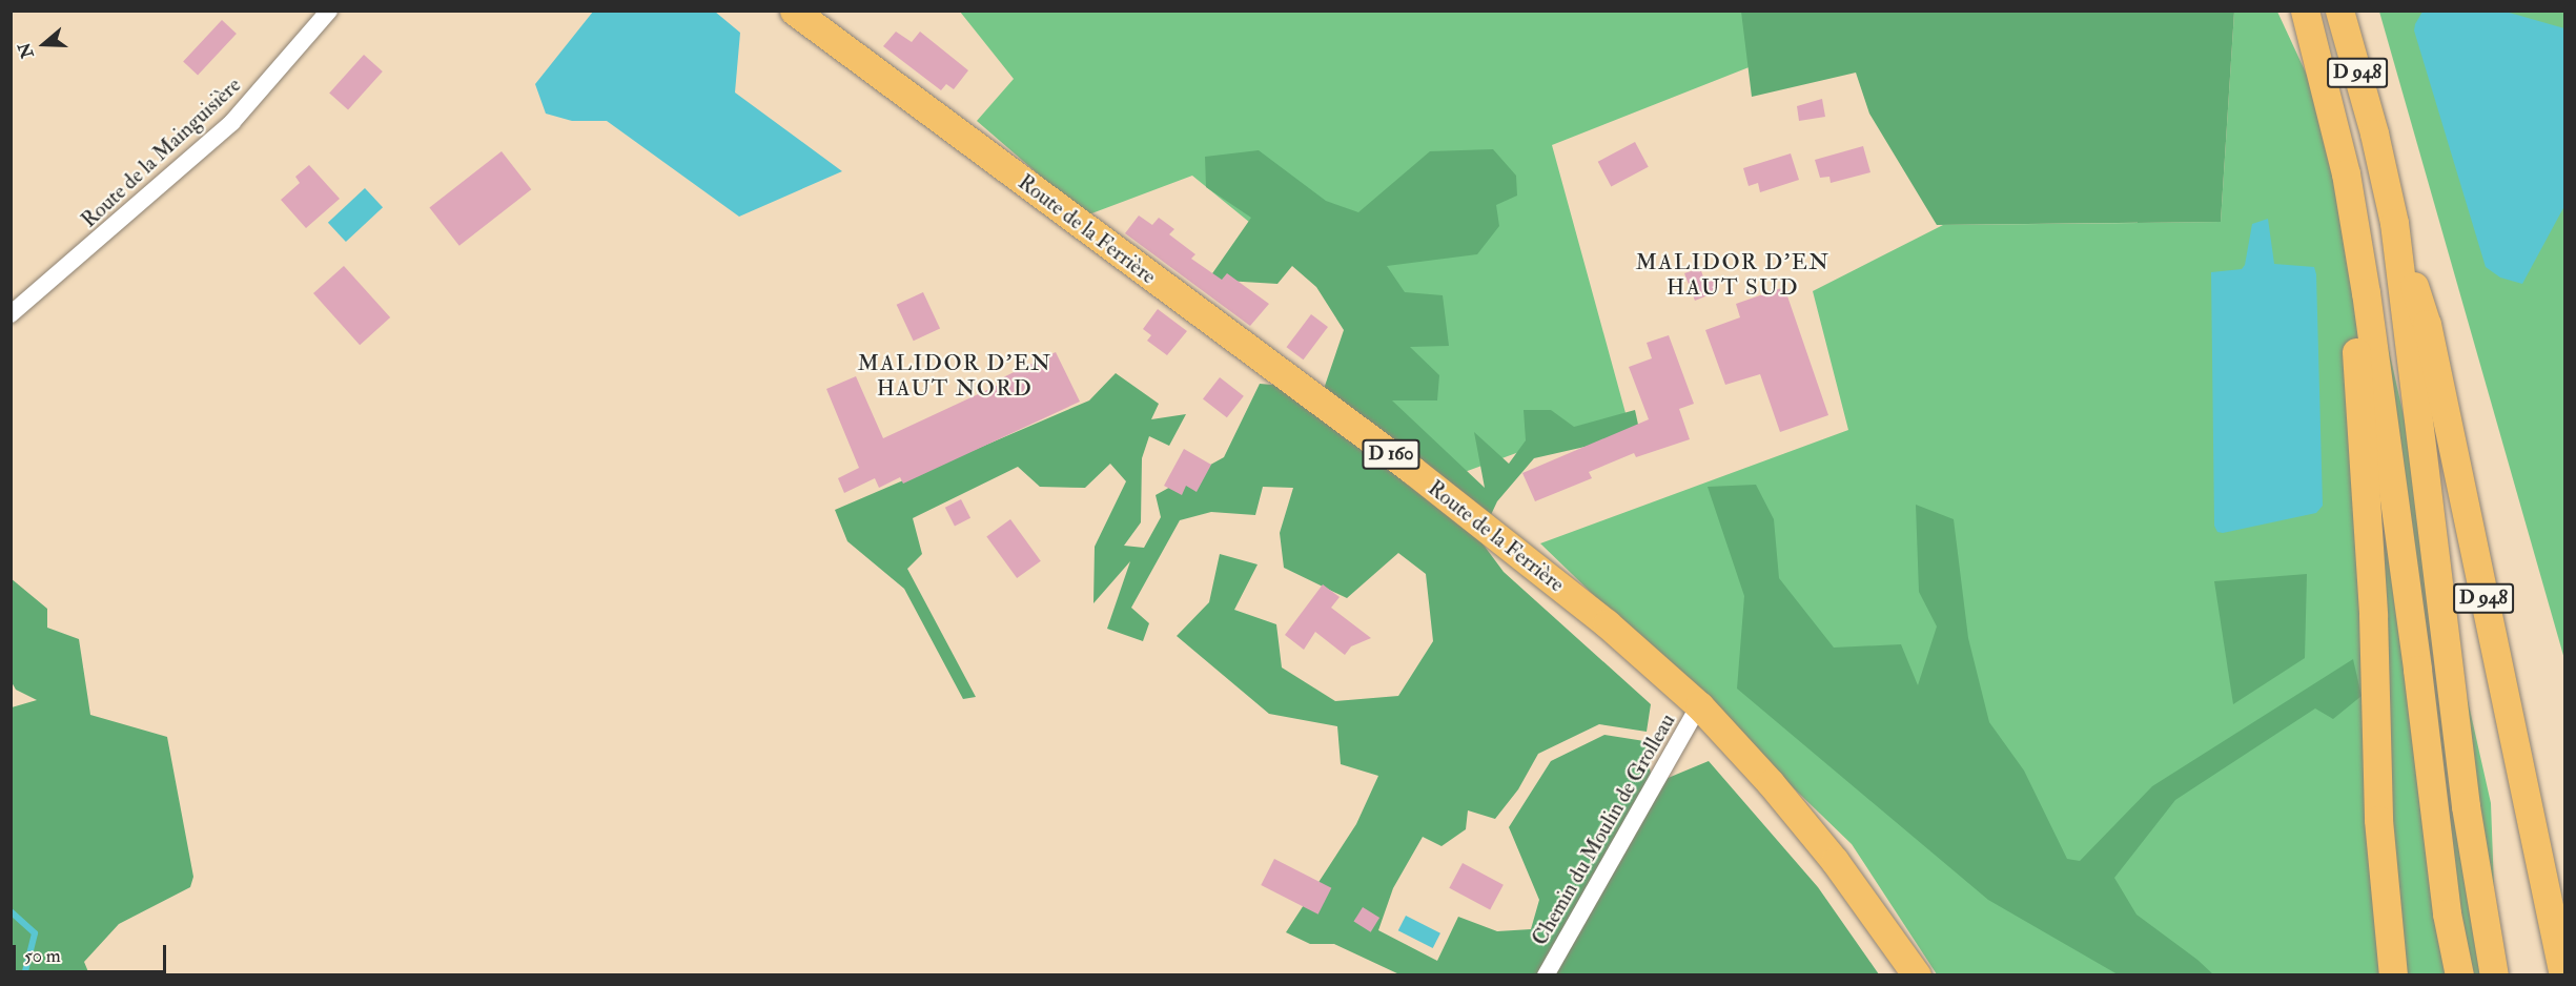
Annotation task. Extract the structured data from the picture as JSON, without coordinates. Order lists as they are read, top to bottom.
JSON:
{
  "streets": {
    "main road": ["D 948", "Route de la Ferrière", "D 160"],
    "street": ["Route de la Mainguisière", "Chemin du Moulin de Grolleau"]
  },
  "crossings": [
    ["Route de la Ferrière", "Chemin du Moulin de Grolleau"]
  ],
  "districts": ["MALIDOR D'EN HAUT SUD", "MALIDOR D'EN HAUT NORD"],
  "scale_bar": "50 m",
  "north": "left"
}
